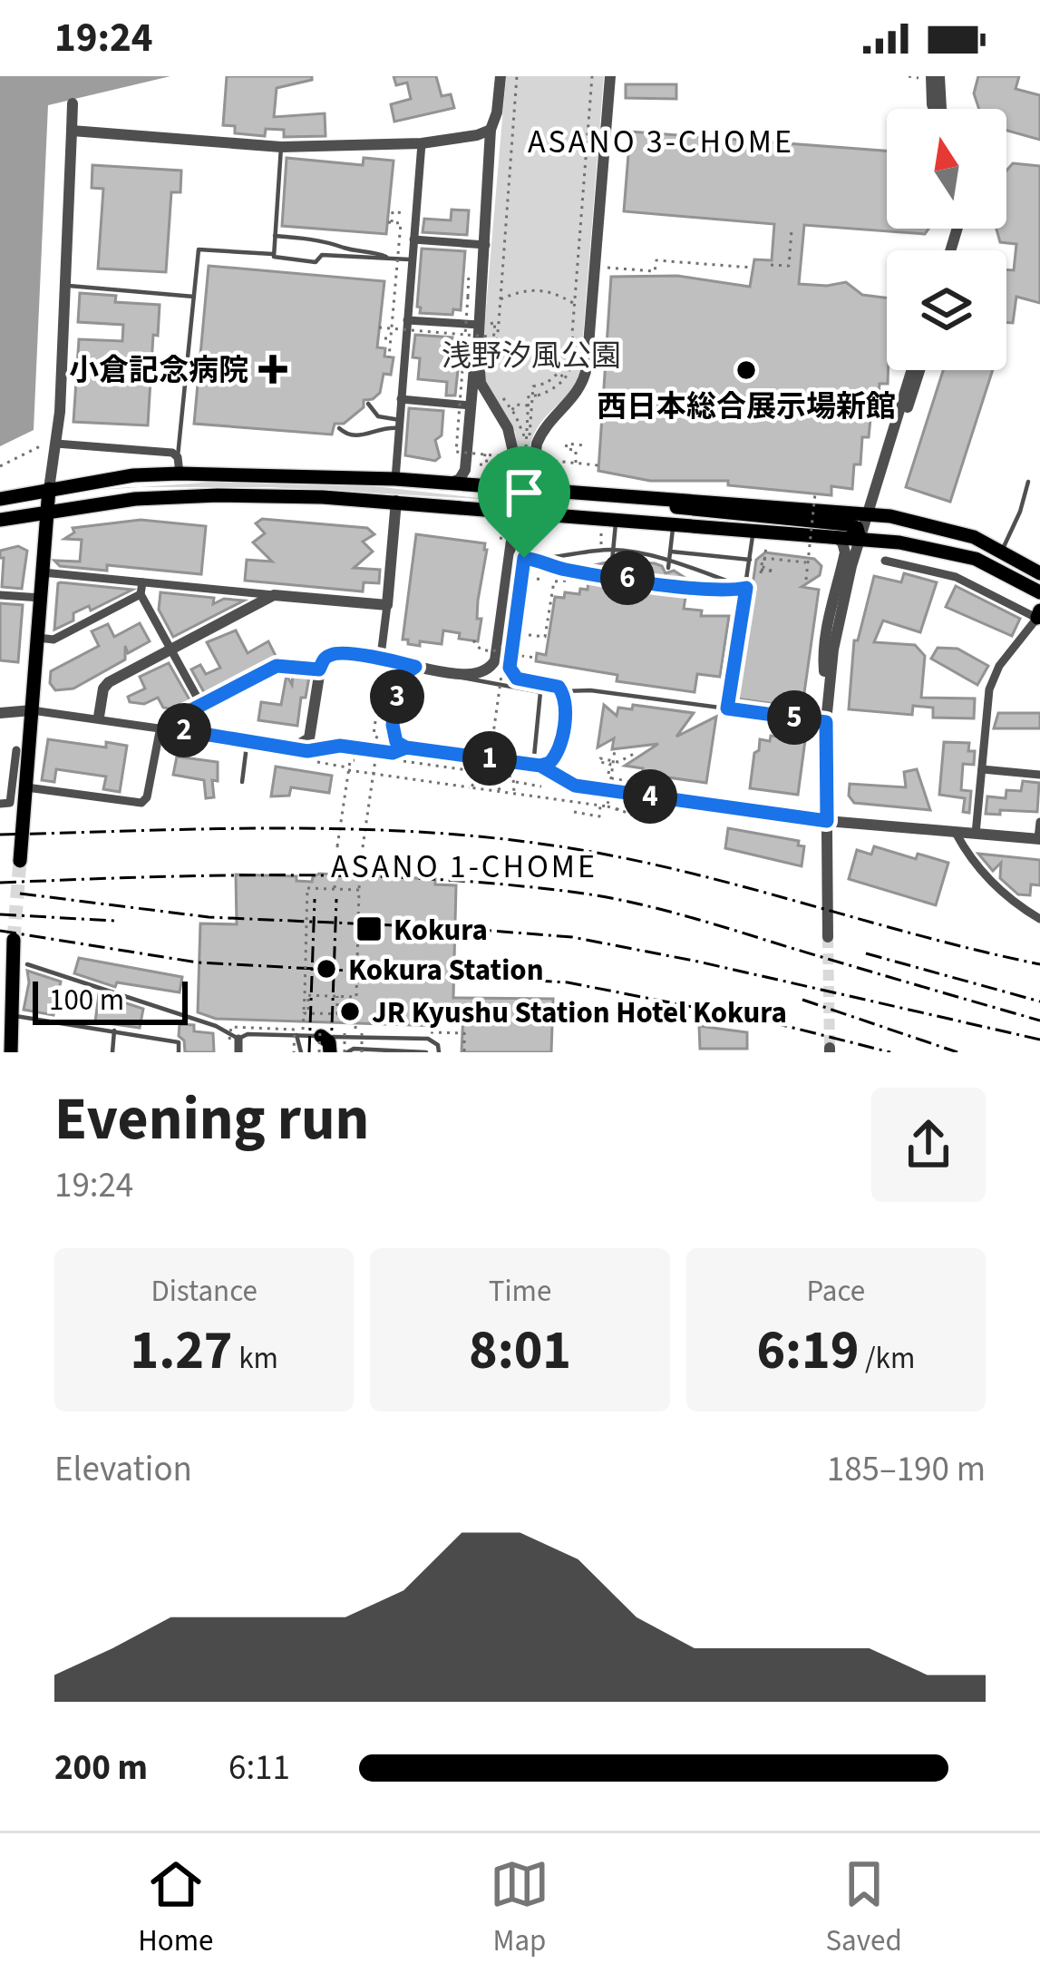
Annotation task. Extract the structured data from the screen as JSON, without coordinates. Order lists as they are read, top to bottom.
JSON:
{
  "districts": ["ASANO 3-CHOME", "ASANO 1-CHOME"],
  "parks": ["浅野汐風公園"],
  "places": {
    "health": ["小倉記念病院"],
    "other": ["西日本総合展示場新館", "Kokura Station", "JR Kyushu Station Hotel Kokura"],
    "transit": ["Kokura"]
  },
  "scale_bar": "100 m",
  "north": "top",
  "page": {
    "status": "19:24",
    "pins": [
      "6",
      "3",
      "5",
      "2",
      "1",
      "4"
    ],
    "scale": "100 m",
    "heading": ["Evening run", "19:24"],
    "stats": [
      ["Distance", "1.27 km"],
      ["Time", "8:01"],
      ["Pace", "6:19 /km"]
    ],
    "chart": ["Elevation", "185–190 m"],
    "list": [
      {
        "name": "200 m",
        "note": "6:11"
      }
    ],
    "tabs": ["Home", "Map", "Saved"]
  }
}
